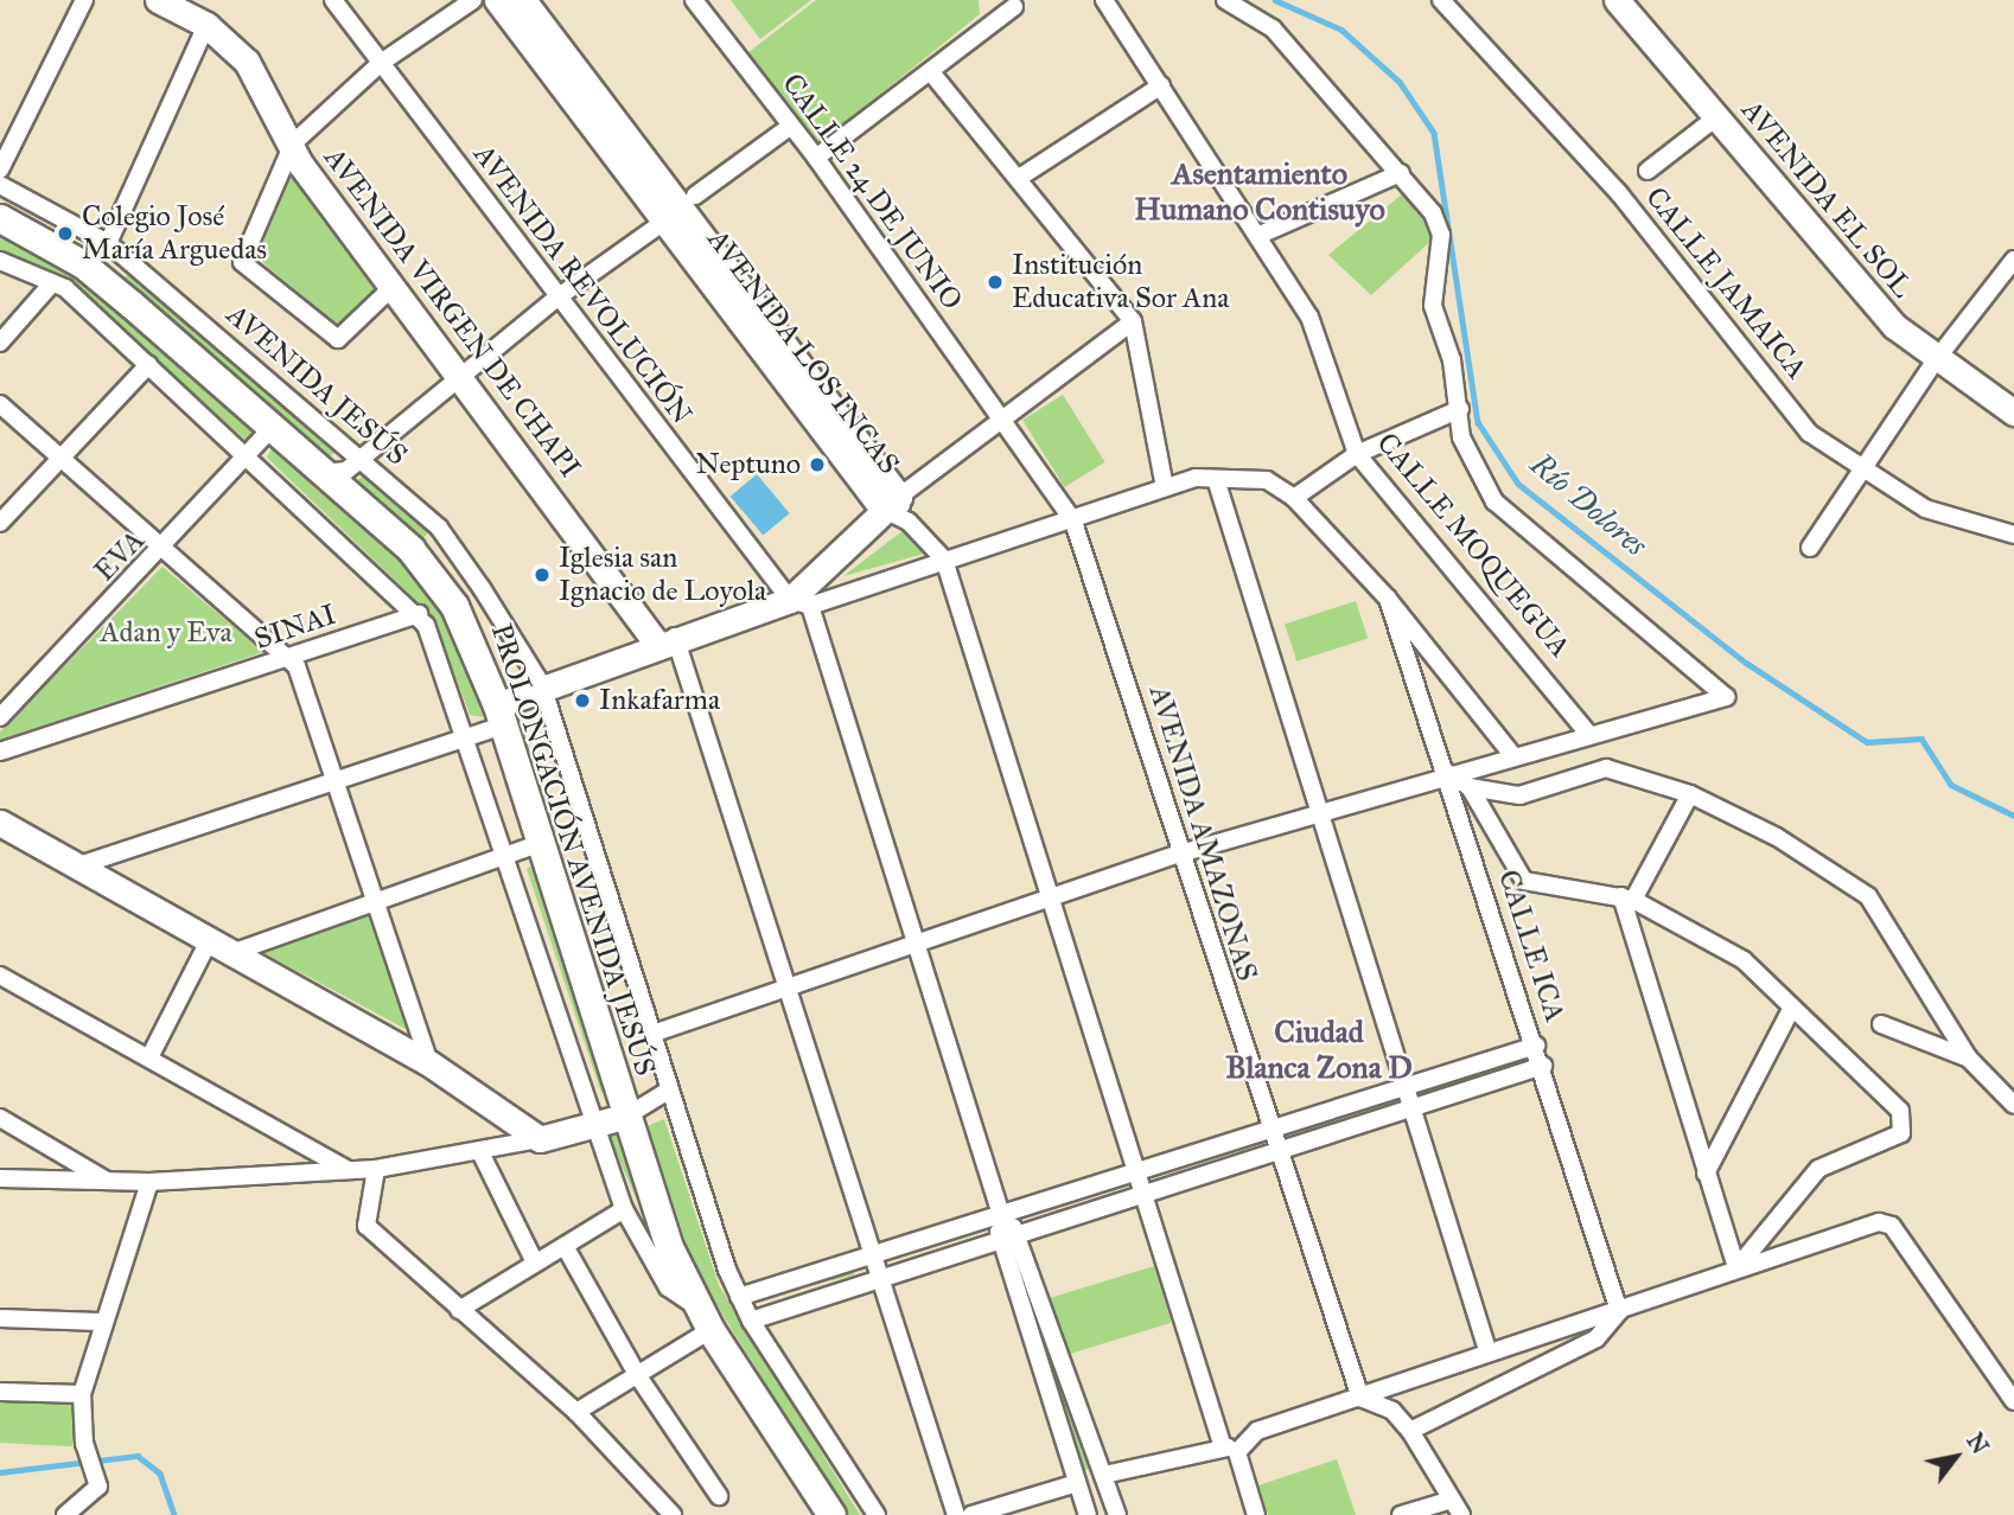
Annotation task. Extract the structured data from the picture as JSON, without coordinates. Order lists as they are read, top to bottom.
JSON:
{
  "streets": {
    "main road": ["PROLONGACIÓN AVENIDA JESÚS"],
    "street": [
      "CALLE 24 DE JUNIO",
      "AVENIDA EL SOL",
      "CALLE JAMAICA",
      "AVENIDA REVOLUCIÓN",
      "AVENIDA VIRGEN DE CHAPI",
      "AVENIDA LOS INCAS",
      "AVENIDA JESÚS",
      "CALLE MOQUEGUA",
      "EVA",
      "SINAI",
      "AVENIDA AMAZONAS",
      "CALLE ICA"
    ]
  },
  "crossings": [
    ["CALLE 24 DE JUNIO", "AVENIDA AMAZONAS"],
    ["AVENIDA REVOLUCIÓN", "AVENIDA LOS INCAS"],
    ["AVENIDA VIRGEN DE CHAPI", "AVENIDA LOS INCAS"],
    ["AVENIDA LOS INCAS", "AVENIDA JESÚS"],
    ["AVENIDA LOS INCAS", "PROLONGACIÓN AVENIDA JESÚS"],
    ["EVA", "PROLONGACIÓN AVENIDA JESÚS"]
  ],
  "districts": ["Asentamiento Humano Contisuyo", "Ciudad Blanca Zona D"],
  "water": ["Río Dolores"],
  "parks": ["Adan y Eva"],
  "places": [
    "Colegio José María Arguedas",
    "Institución Educativa Sor Ana",
    "Neptuno",
    "Iglesia san Ignacio de Loyola",
    "Inkafarma"
  ],
  "north": "top right"
}
